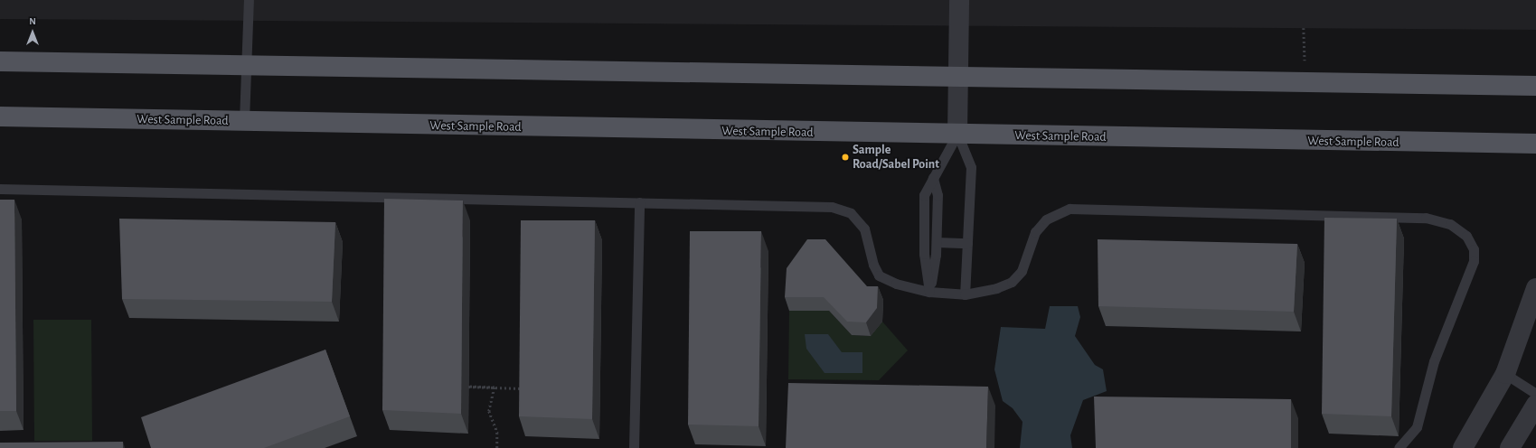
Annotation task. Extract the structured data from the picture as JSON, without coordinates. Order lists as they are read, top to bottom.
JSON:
{
  "streets": {
    "main road": ["West Sample Road"]
  },
  "places": ["Sample Road/Sabel Point"],
  "north": "top"
}
